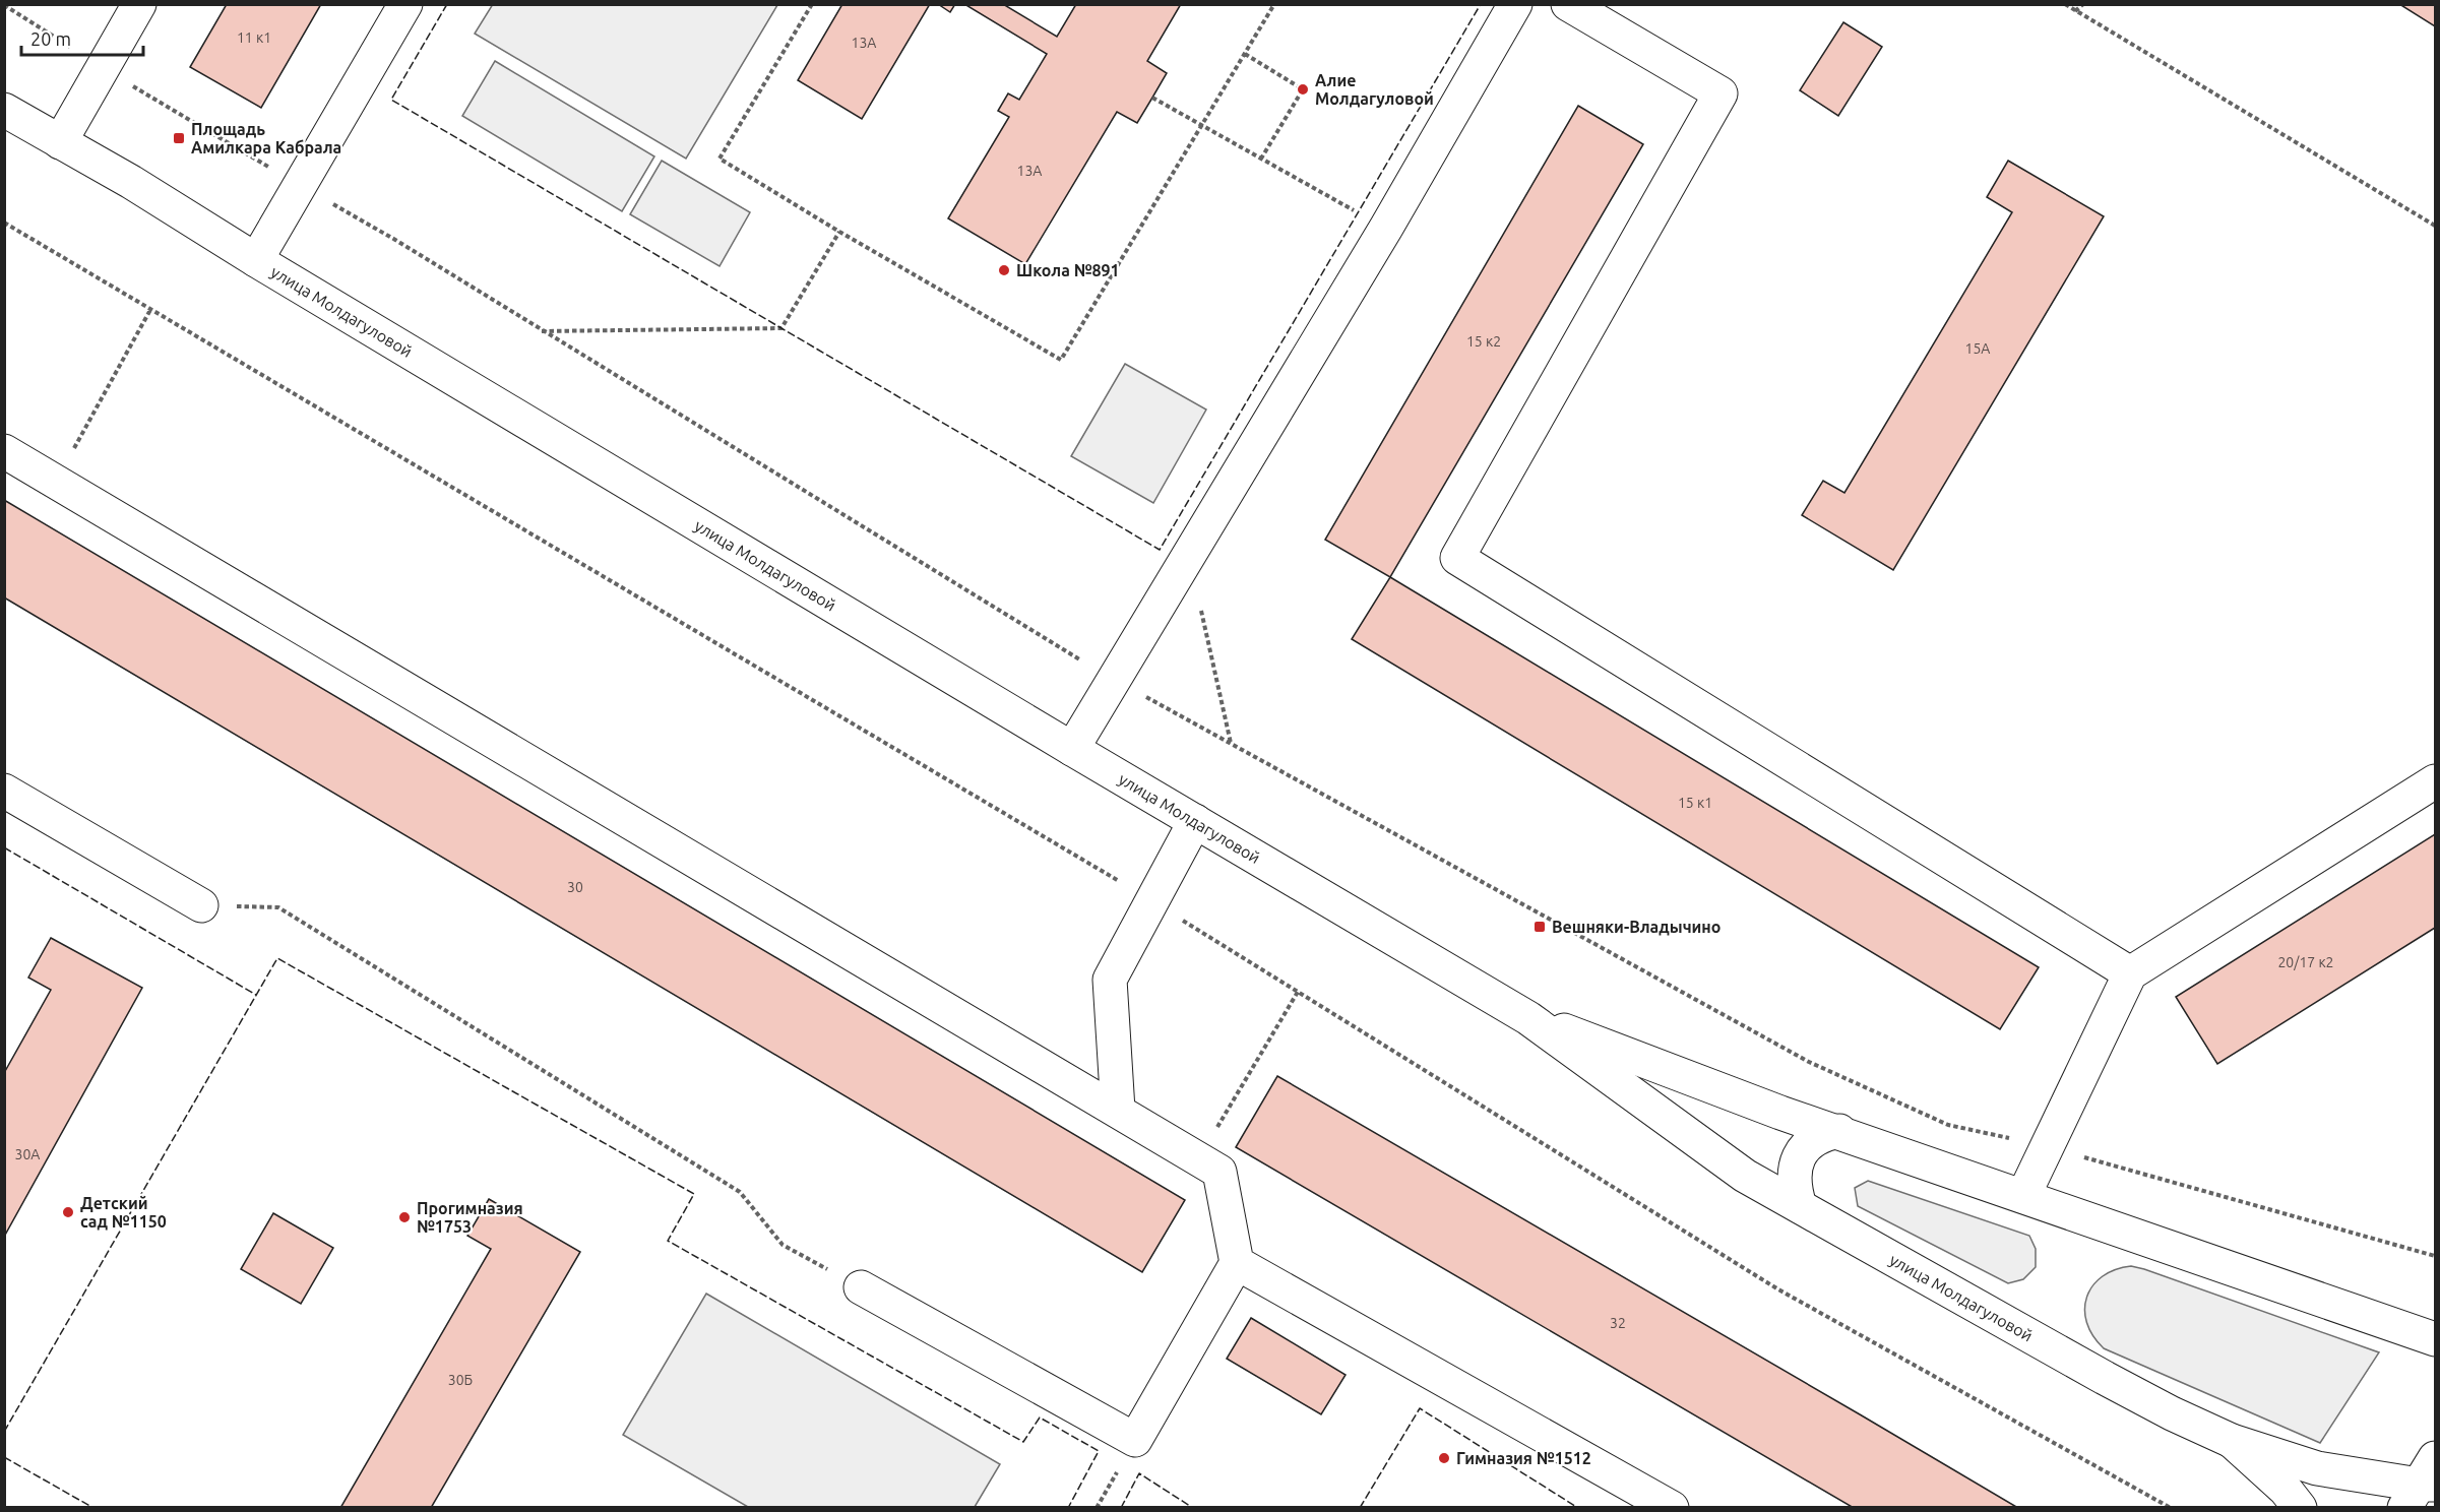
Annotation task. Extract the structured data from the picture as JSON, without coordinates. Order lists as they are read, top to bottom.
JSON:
{
  "streets": {
    "main road": ["улица Молдагуловой"]
  },
  "places": {
    "other": [
      "Алие Молдагуловой",
      "Школа №891",
      "Детский сад №1150",
      "Прогимназия №1753",
      "Гимназия №1512"
    ],
    "transit": ["Площадь Амилкара Кабрала", "Вешняки-Владычино"]
  },
  "house_numbers": [
    "11 к1",
    "13А",
    "13А",
    "15 к2",
    "15А",
    "15 к1",
    "30",
    "20/17 к2",
    "30А",
    "32",
    "30Б"
  ],
  "scale_bar": "20 m"
}
